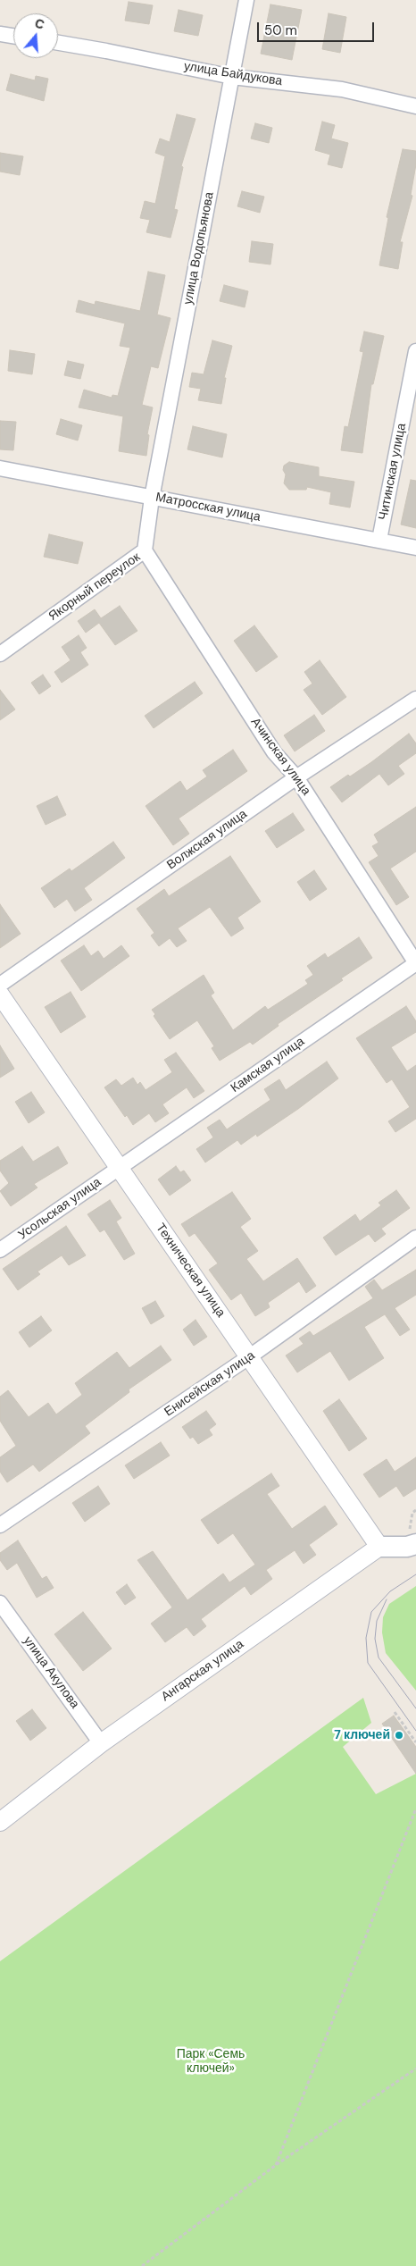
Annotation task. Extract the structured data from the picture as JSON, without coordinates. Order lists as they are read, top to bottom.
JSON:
{
  "streets": {
    "street": [
      "улица Байдукова",
      "улица Водопьянова",
      "Читинская улица",
      "Матросская улица",
      "Якорный переулок",
      "Ачинская улица",
      "Волжская улица",
      "Камская улица",
      "Усольская улица",
      "Техническая улица",
      "Енисейская улица",
      "Ангарская улица",
      "улица Акулова"
    ]
  },
  "crossings": [
    ["улица Байдукова", "улица Водопьянова"],
    ["улица Водопьянова", "Матросская улица"],
    ["улица Водопьянова", "Якорный переулок"],
    ["Читинская улица", "Матросская улица"],
    ["Матросская улица", "Якорный переулок"],
    ["Якорный переулок", "Ачинская улица"],
    ["Ачинская улица", "Волжская улица"],
    ["Ачинская улица", "Камская улица"],
    ["Камская улица", "Усольская улица"],
    ["Камская улица", "Техническая улица"],
    ["Усольская улица", "Техническая улица"],
    ["Техническая улица", "Енисейская улица"],
    ["Техническая улица", "Ангарская улица"],
    ["Ангарская улица", "улица Акулова"]
  ],
  "parks": ["Парк «Семь ключей»"],
  "places": ["7 ключей"],
  "scale_bar": "50 m",
  "north": "top"
}
